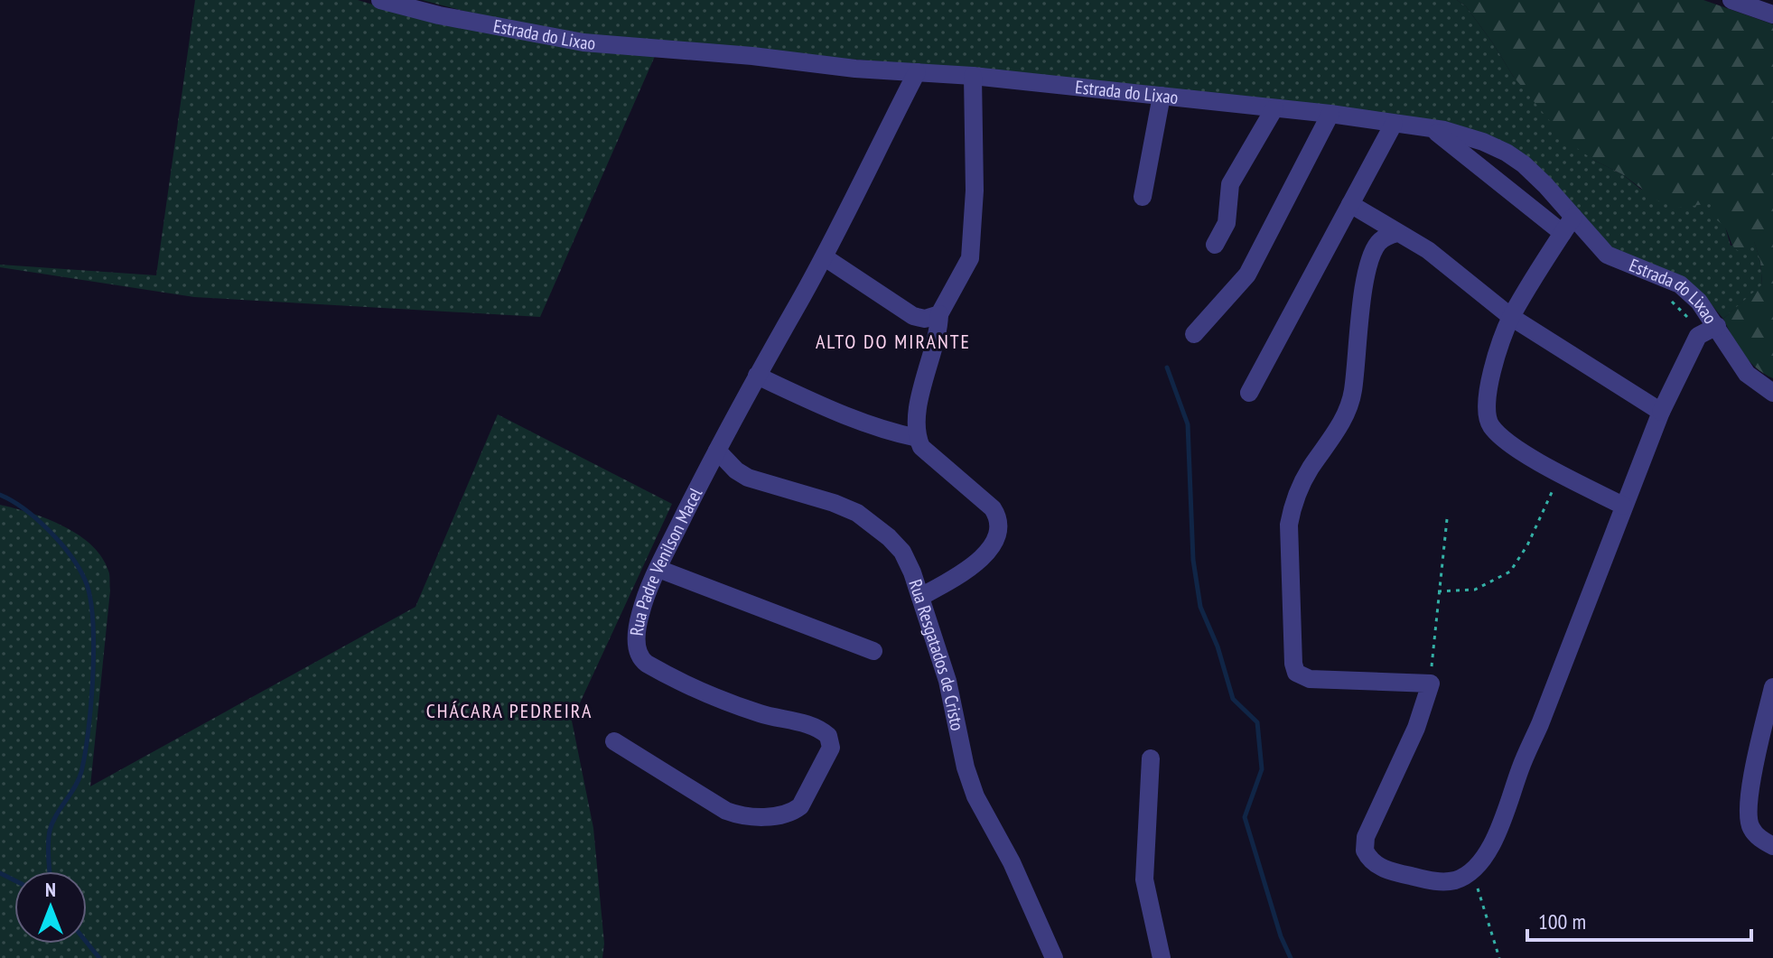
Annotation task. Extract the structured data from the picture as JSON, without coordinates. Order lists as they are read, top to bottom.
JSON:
{
  "streets": {
    "street": ["Estrada do Lixao", "Rua Padre Venilson Macel", "Rua Resgatados de Cristo"]
  },
  "crossings": [
    ["Estrada do Lixao", "Rua Padre Venilson Macel"],
    ["Rua Padre Venilson Macel", "Rua Resgatados de Cristo"]
  ],
  "districts": ["ALTO DO MIRANTE", "CHÁCARA PEDREIRA"],
  "scale_bar": "100 m",
  "north": "top"
}
